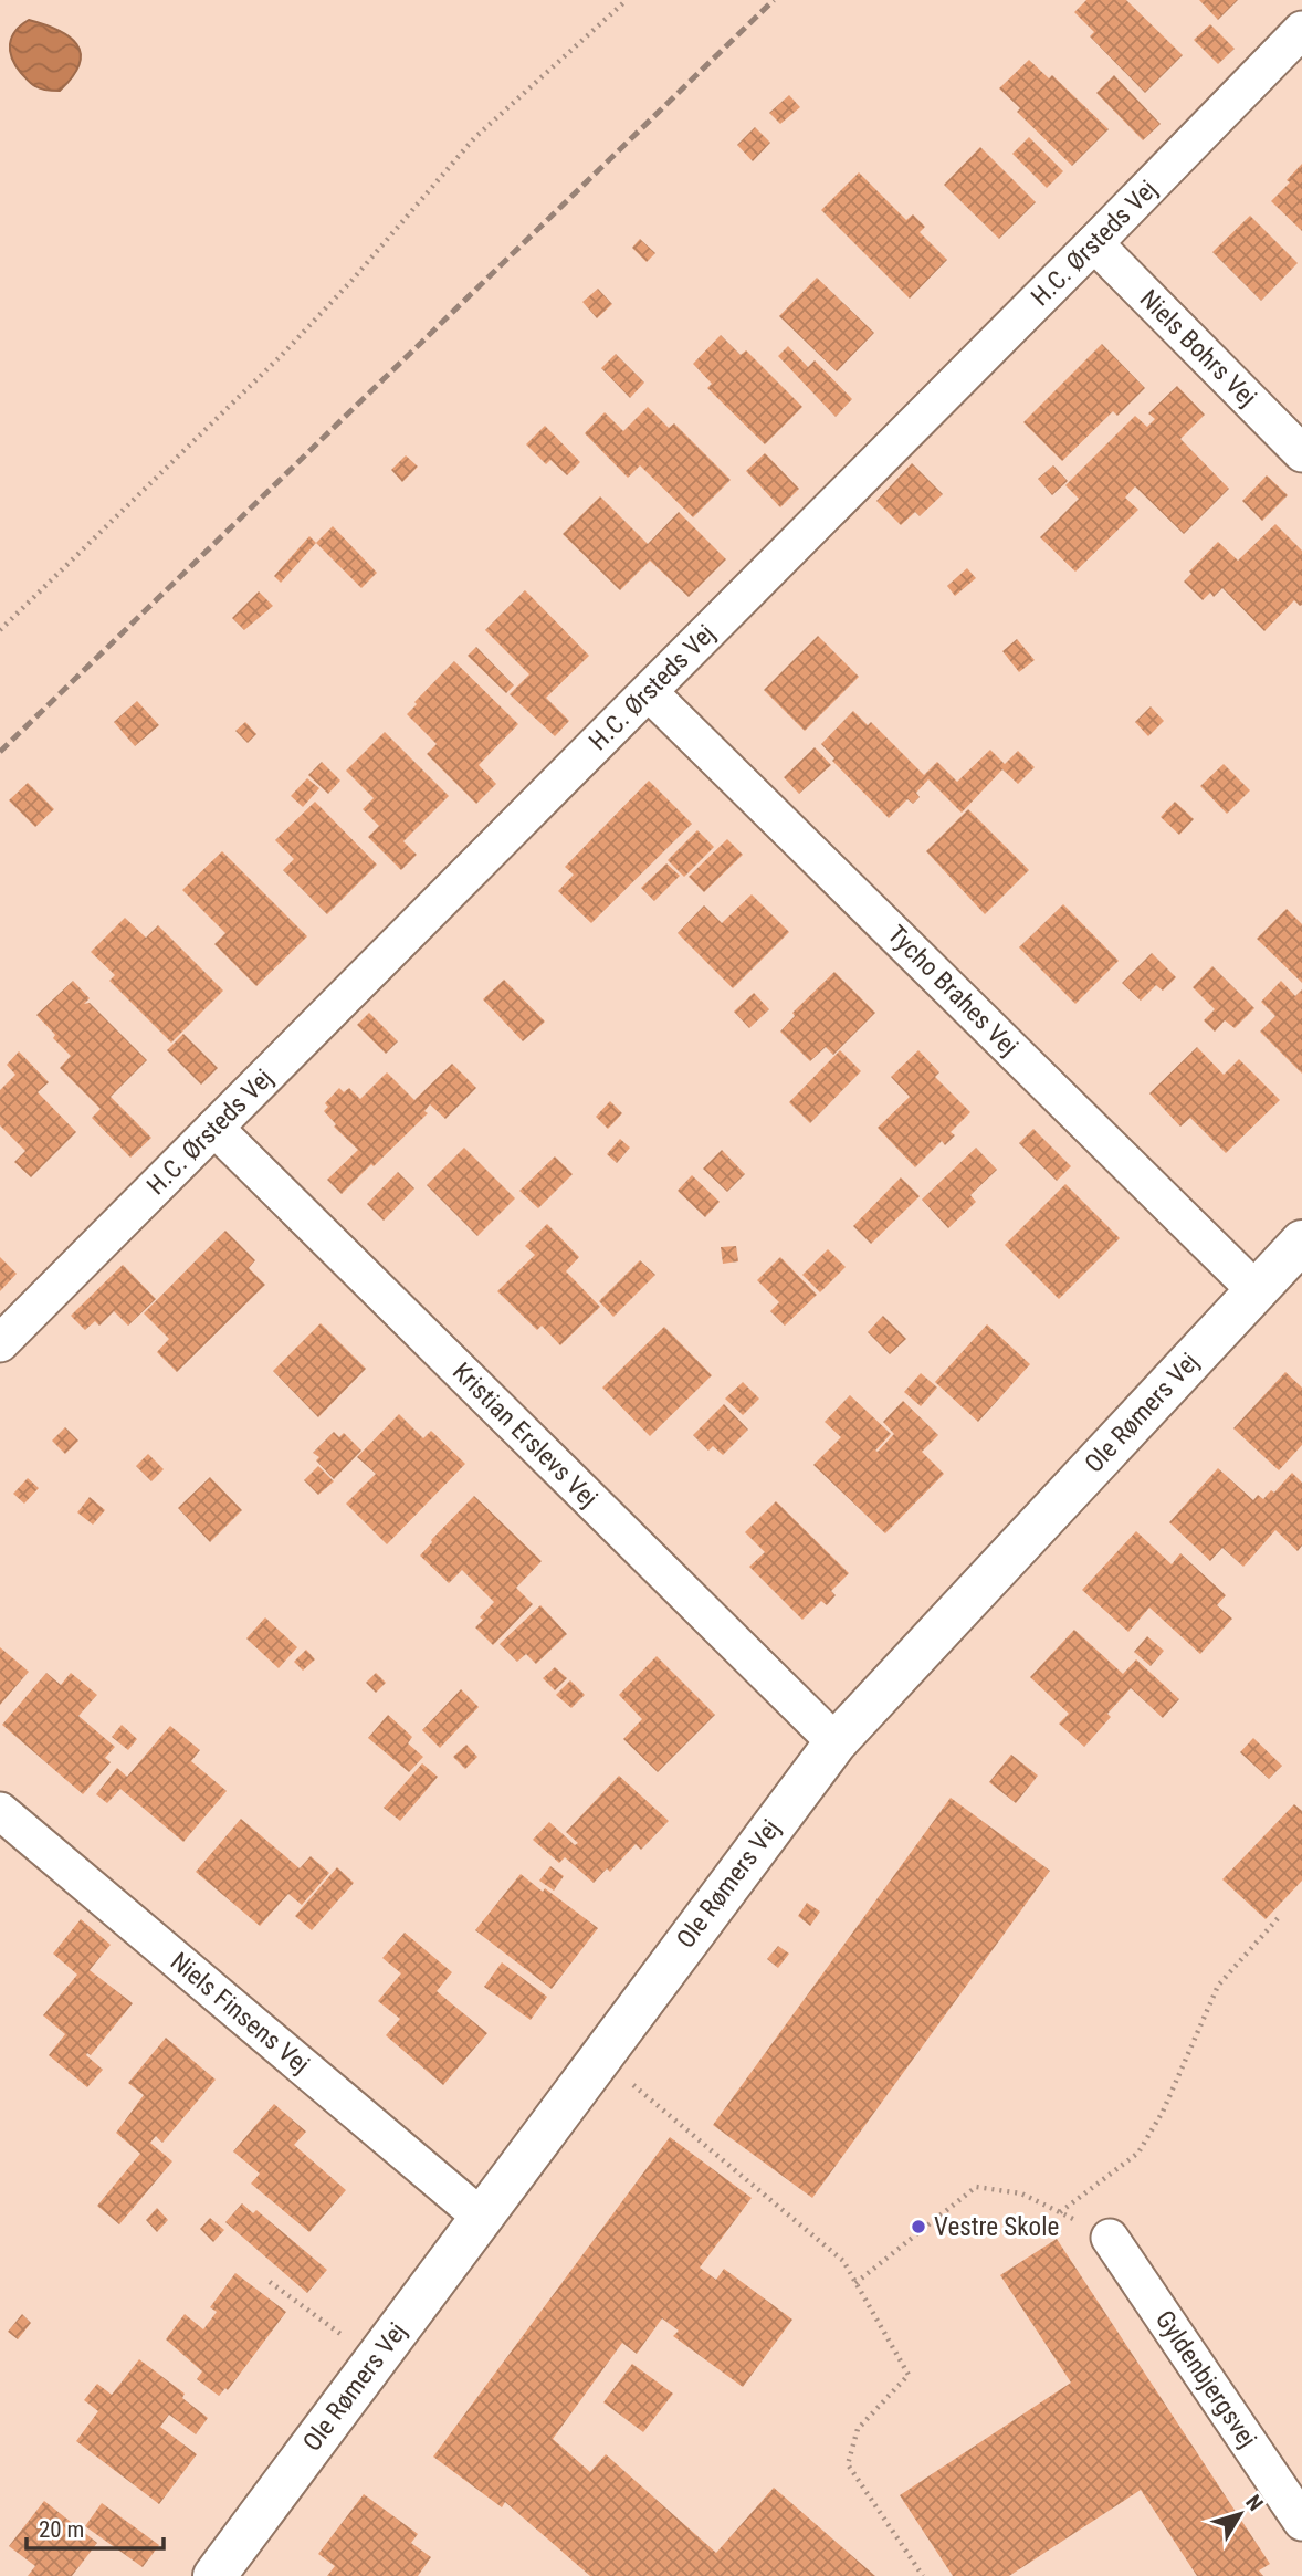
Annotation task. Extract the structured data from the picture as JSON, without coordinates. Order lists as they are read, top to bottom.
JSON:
{
  "streets": {
    "street": [
      "H.C. Ørsteds Vej",
      "Niels Bohrs Vej",
      "Tycho Brahes Vej",
      "Ole Rømers Vej",
      "Kristian Erslevs Vej",
      "Niels Finsens Vej",
      "Gyldenbjergsvej"
    ]
  },
  "crossings": [
    ["H.C. Ørsteds Vej", "Niels Bohrs Vej"],
    ["H.C. Ørsteds Vej", "Tycho Brahes Vej"],
    ["H.C. Ørsteds Vej", "Kristian Erslevs Vej"],
    ["Tycho Brahes Vej", "Ole Rømers Vej"],
    ["Ole Rømers Vej", "Kristian Erslevs Vej"],
    ["Ole Rømers Vej", "Niels Finsens Vej"]
  ],
  "places": ["Vestre Skole"],
  "scale_bar": "20 m",
  "north": "top right"
}
